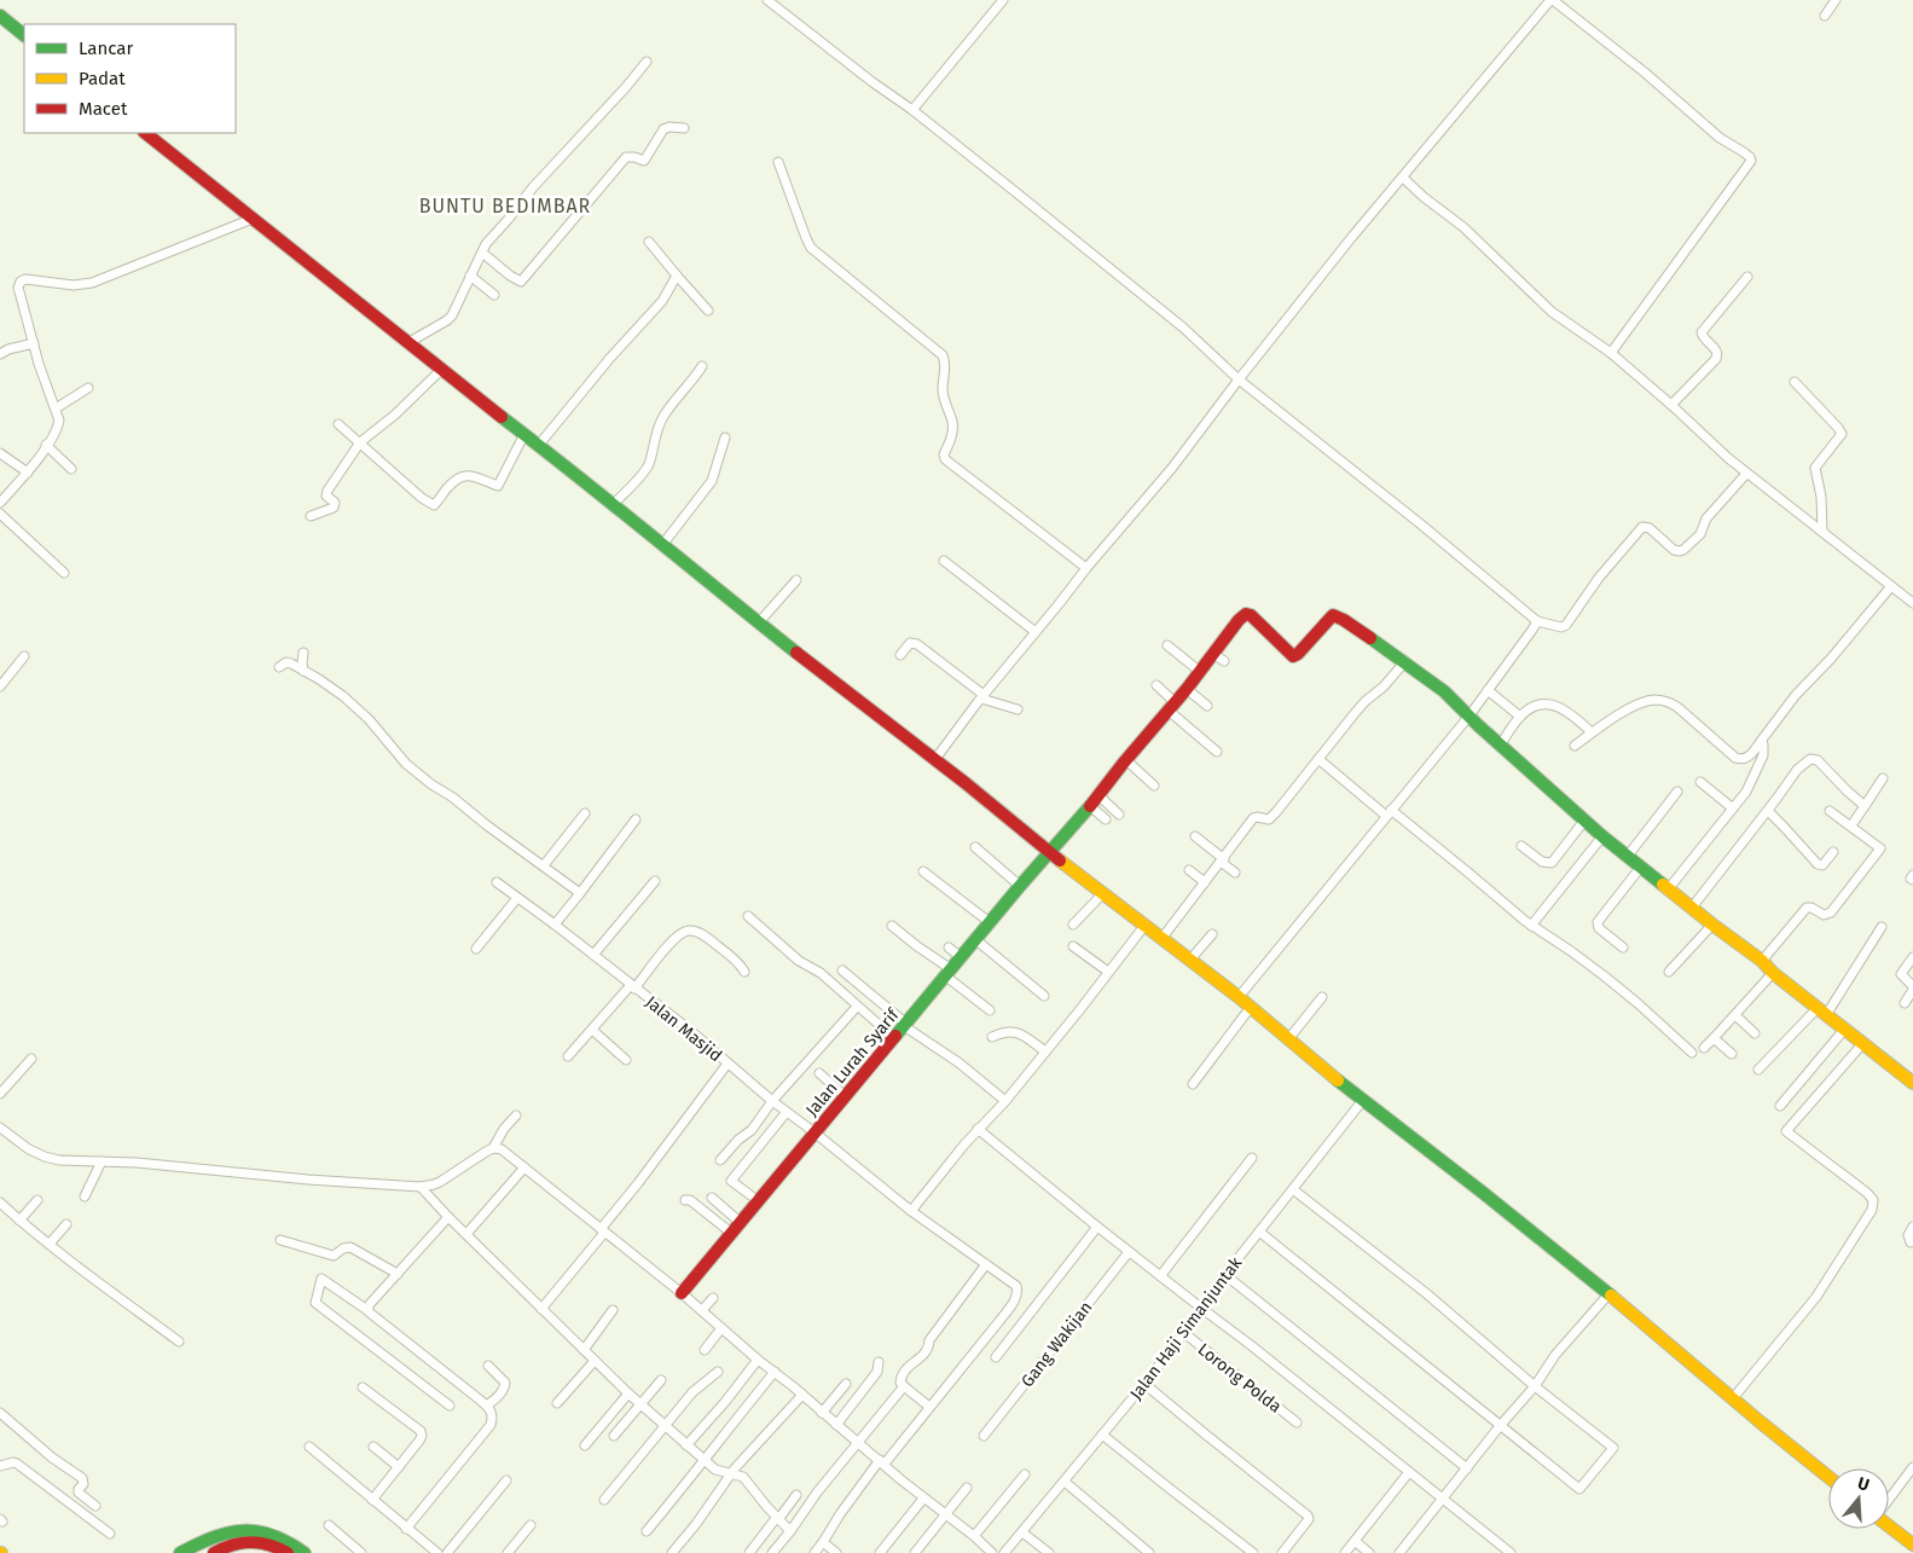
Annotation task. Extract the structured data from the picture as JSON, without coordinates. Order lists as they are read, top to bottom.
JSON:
{
  "streets": {
    "main road": ["Jalan Lurah Syarif"],
    "street": [
      "Jalan Masjid",
      "Jalan Haji Simanjuntak",
      "Gang Wakijan",
      "Lorong Polda"
    ]
  },
  "crossings": [
    ["Jalan Masjid", "Jalan Lurah Syarif"],
    ["Jalan Haji Simanjuntak", "Lorong Polda"]
  ],
  "districts": ["BUNTU BEDIMBAR"],
  "legend": ["Lancar", "Padat", "Macet"],
  "north": "top"
}
